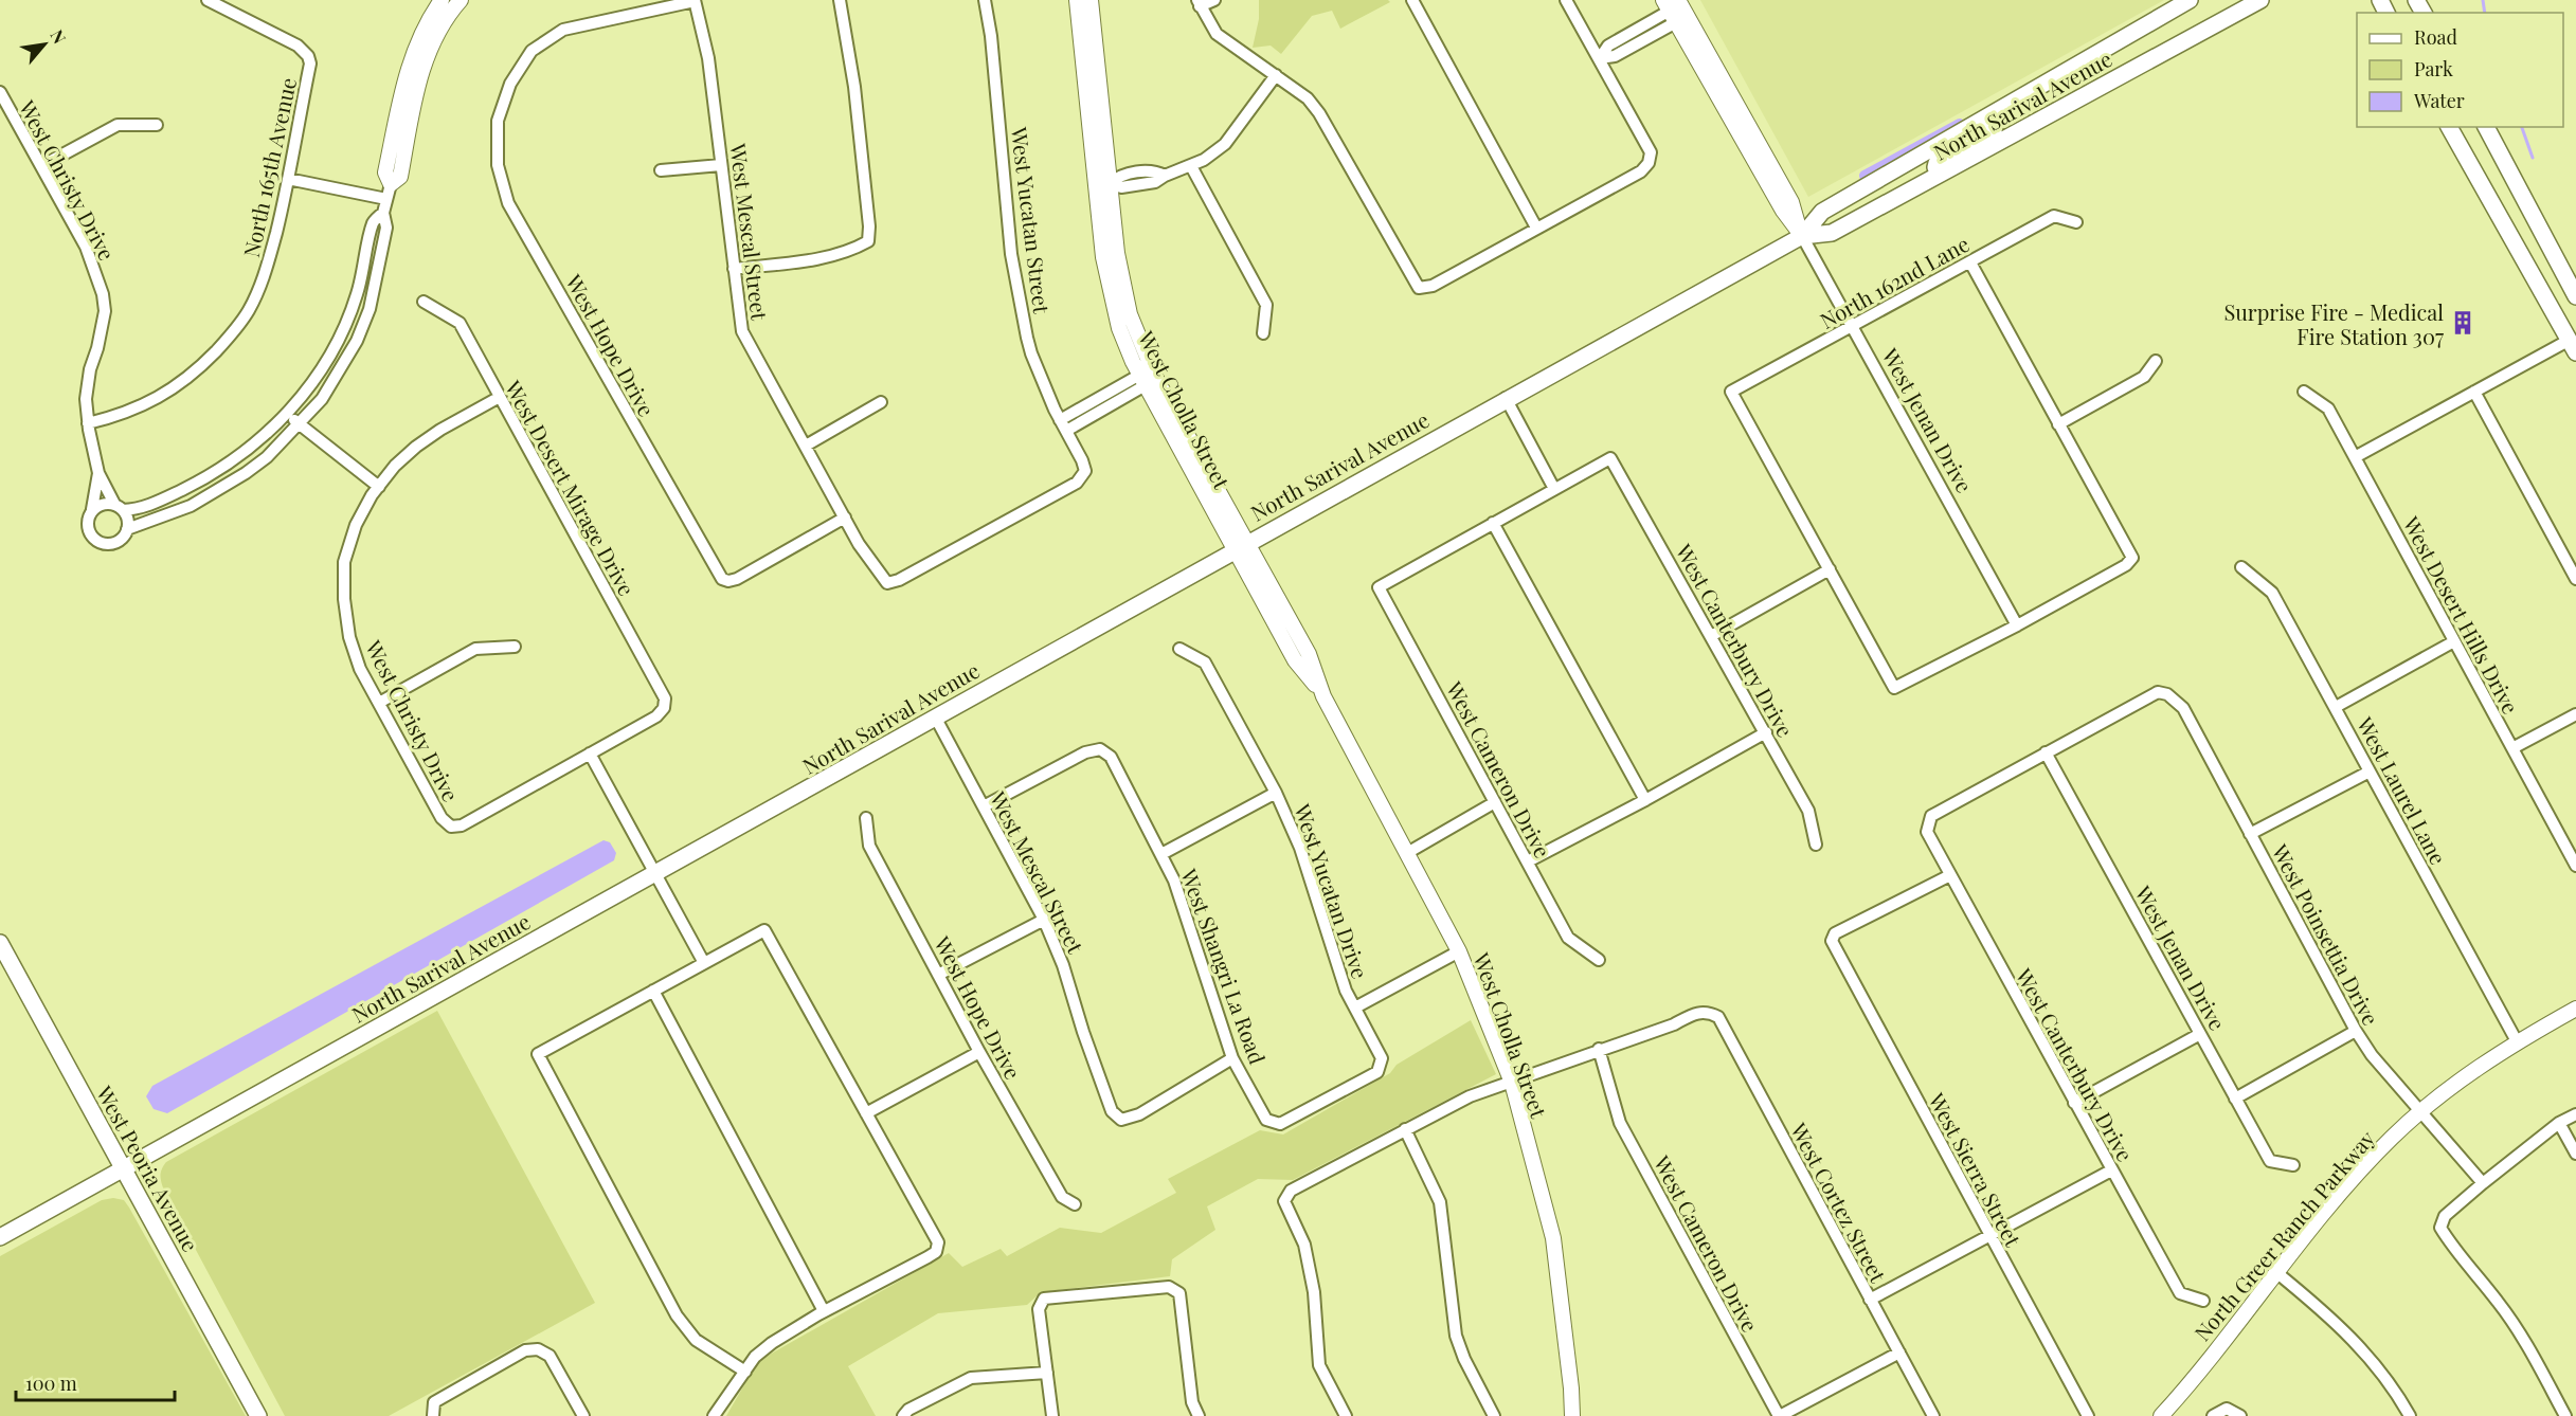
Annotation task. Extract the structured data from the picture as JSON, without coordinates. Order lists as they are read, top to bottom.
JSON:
{
  "streets": {
    "main road": ["North Sarival Avenue", "West Peoria Avenue"],
    "street": [
      "North 165th Avenue",
      "West Christy Drive",
      "West Yucatan Street",
      "West Mescal Street",
      "North 162nd Lane",
      "West Hope Drive",
      "West Cholla Street",
      "West Jenan Drive",
      "West Desert Mirage Drive",
      "West Desert Hills Drive",
      "West Canterbury Drive",
      "West Cameron Drive",
      "West Laurel Lane",
      "West Yucatan Drive",
      "West Poinsettia Drive",
      "West Shangri La Road",
      "West Sierra Street",
      "West Cortez Street",
      "North Greer Ranch Parkway"
    ]
  },
  "crossings": [
    ["North Sarival Avenue", "West Mescal Street"],
    ["North Sarival Avenue", "West Cholla Street"],
    ["North Sarival Avenue", "West Jenan Drive"],
    ["North Sarival Avenue", "West Peoria Avenue"],
    ["North 165th Avenue", "West Christy Drive"],
    ["West Christy Drive", "West Desert Mirage Drive"],
    ["West Yucatan Street", "West Mescal Street"],
    ["West Mescal Street", "West Hope Drive"],
    ["West Mescal Street", "West Shangri La Road"],
    ["North 162nd Lane", "West Jenan Drive"],
    ["West Jenan Drive", "West Canterbury Drive"],
    ["West Jenan Drive", "West Poinsettia Drive"],
    ["West Canterbury Drive", "West Poinsettia Drive"],
    ["West Canterbury Drive", "West Sierra Street"],
    ["West Cameron Drive", "West Cortez Street"],
    ["West Laurel Lane", "North Greer Ranch Parkway"],
    ["West Yucatan Drive", "West Shangri La Road"],
    ["West Poinsettia Drive", "North Greer Ranch Parkway"]
  ],
  "places": {
    "building": ["Surprise Fire - Medical Fire Station 307"]
  },
  "legend": ["Road", "Park", "Water"],
  "scale_bar": "100 m",
  "north": "top right"
}
